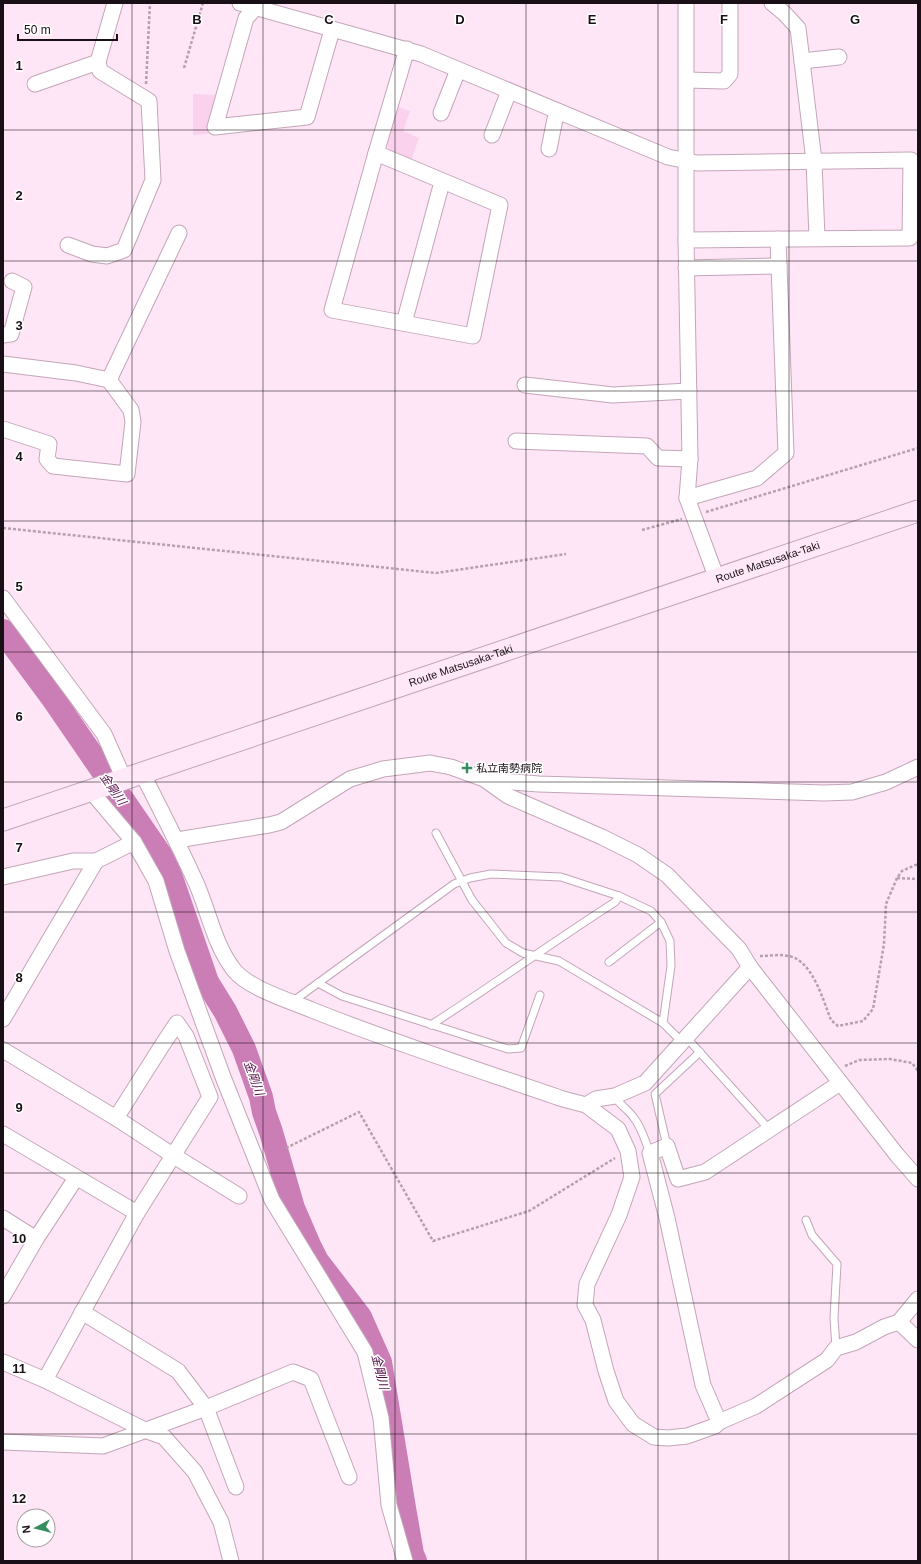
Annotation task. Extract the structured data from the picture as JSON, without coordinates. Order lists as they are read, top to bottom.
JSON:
{
  "streets": {
    "main road": ["Route Matsusaka-Taki"]
  },
  "water": ["金剛川"],
  "places": {
    "health": ["私立南勢病院"]
  },
  "scale_bar": "50 m",
  "north": "left",
  "grid": {
    "columns": [
      "B",
      "C",
      "D",
      "E",
      "F",
      "G"
    ],
    "rows": [
      "1",
      "2",
      "3",
      "4",
      "5",
      "6",
      "7",
      "8",
      "9",
      "10",
      "11",
      "12"
    ]
  }
}
